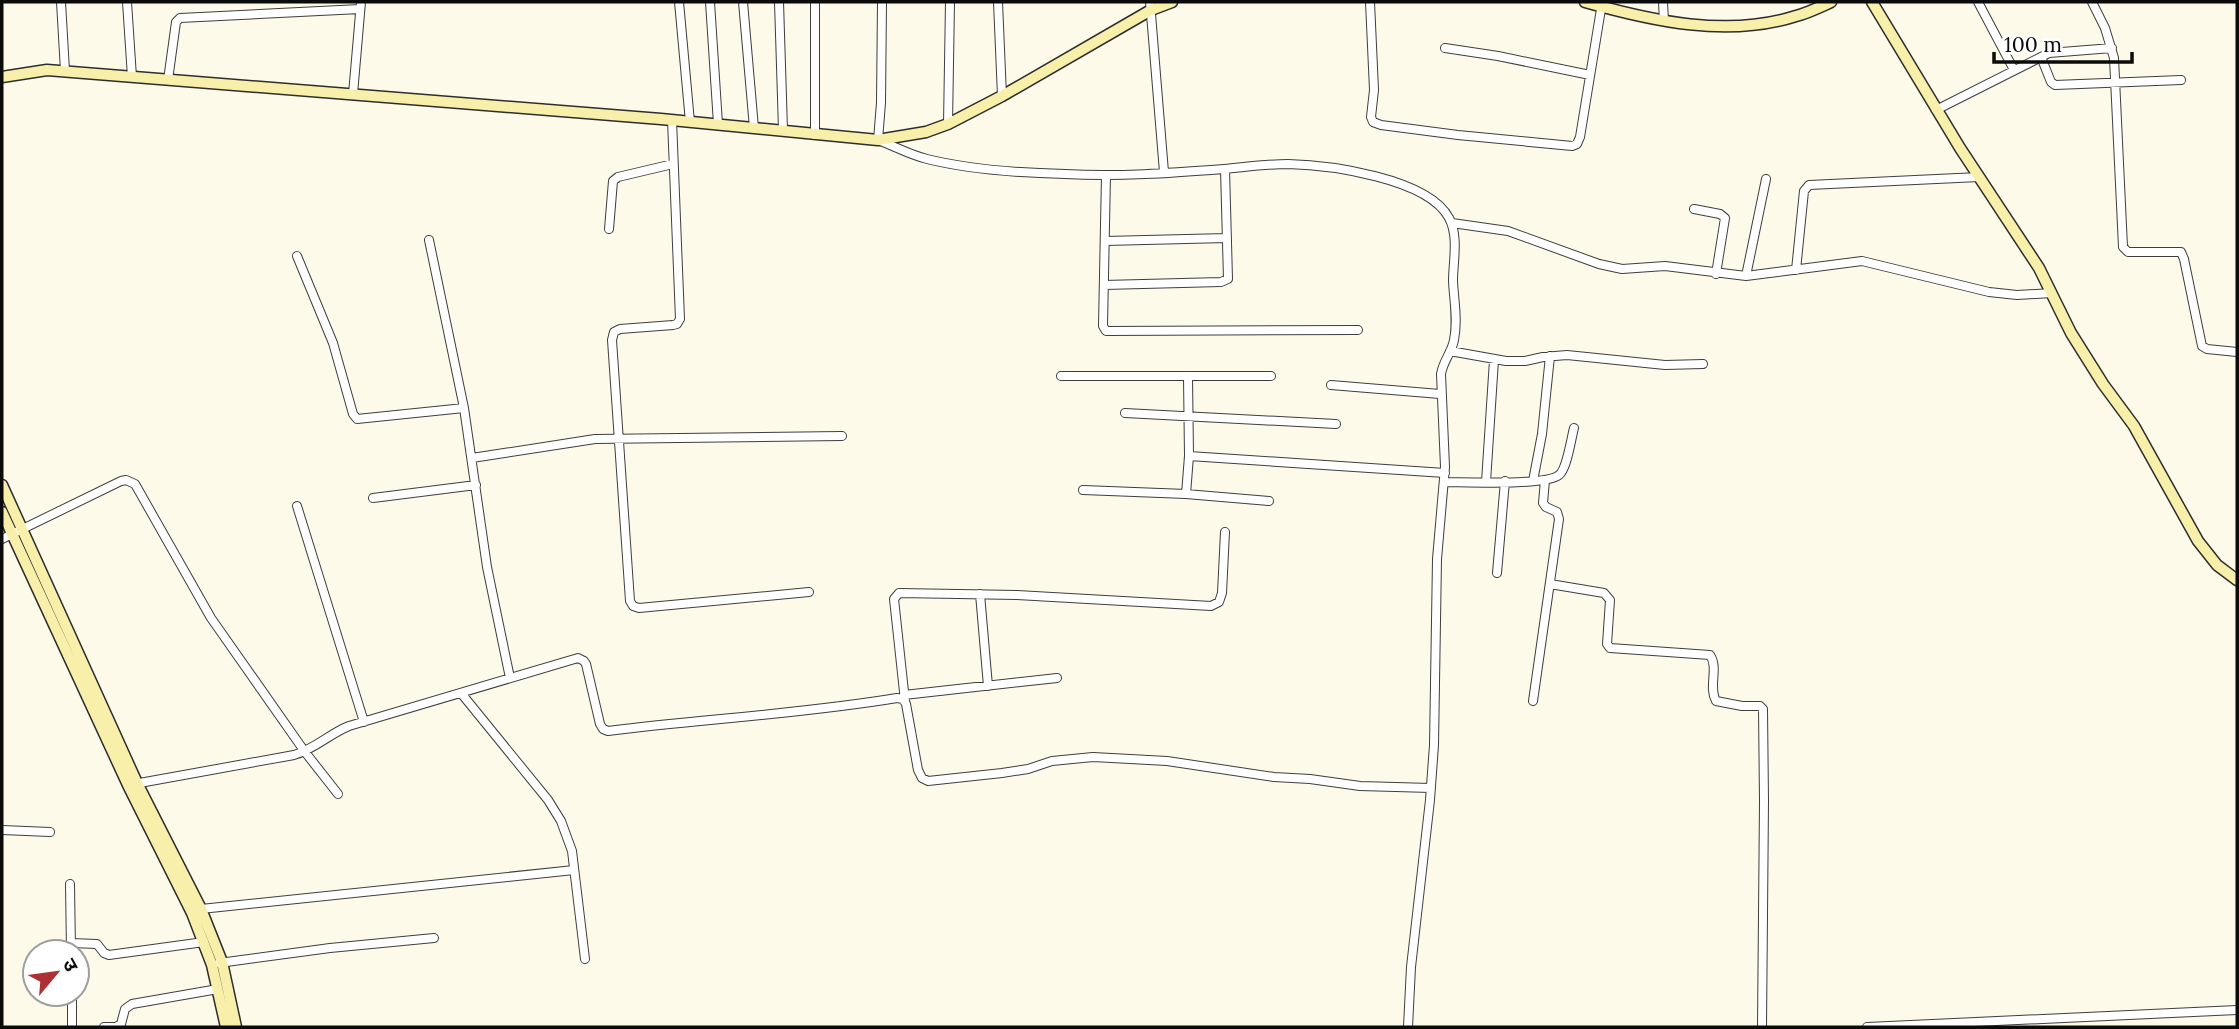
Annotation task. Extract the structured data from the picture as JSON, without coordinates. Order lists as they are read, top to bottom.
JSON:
{
  "scale_bar": "100 m",
  "north": "top right"
}
